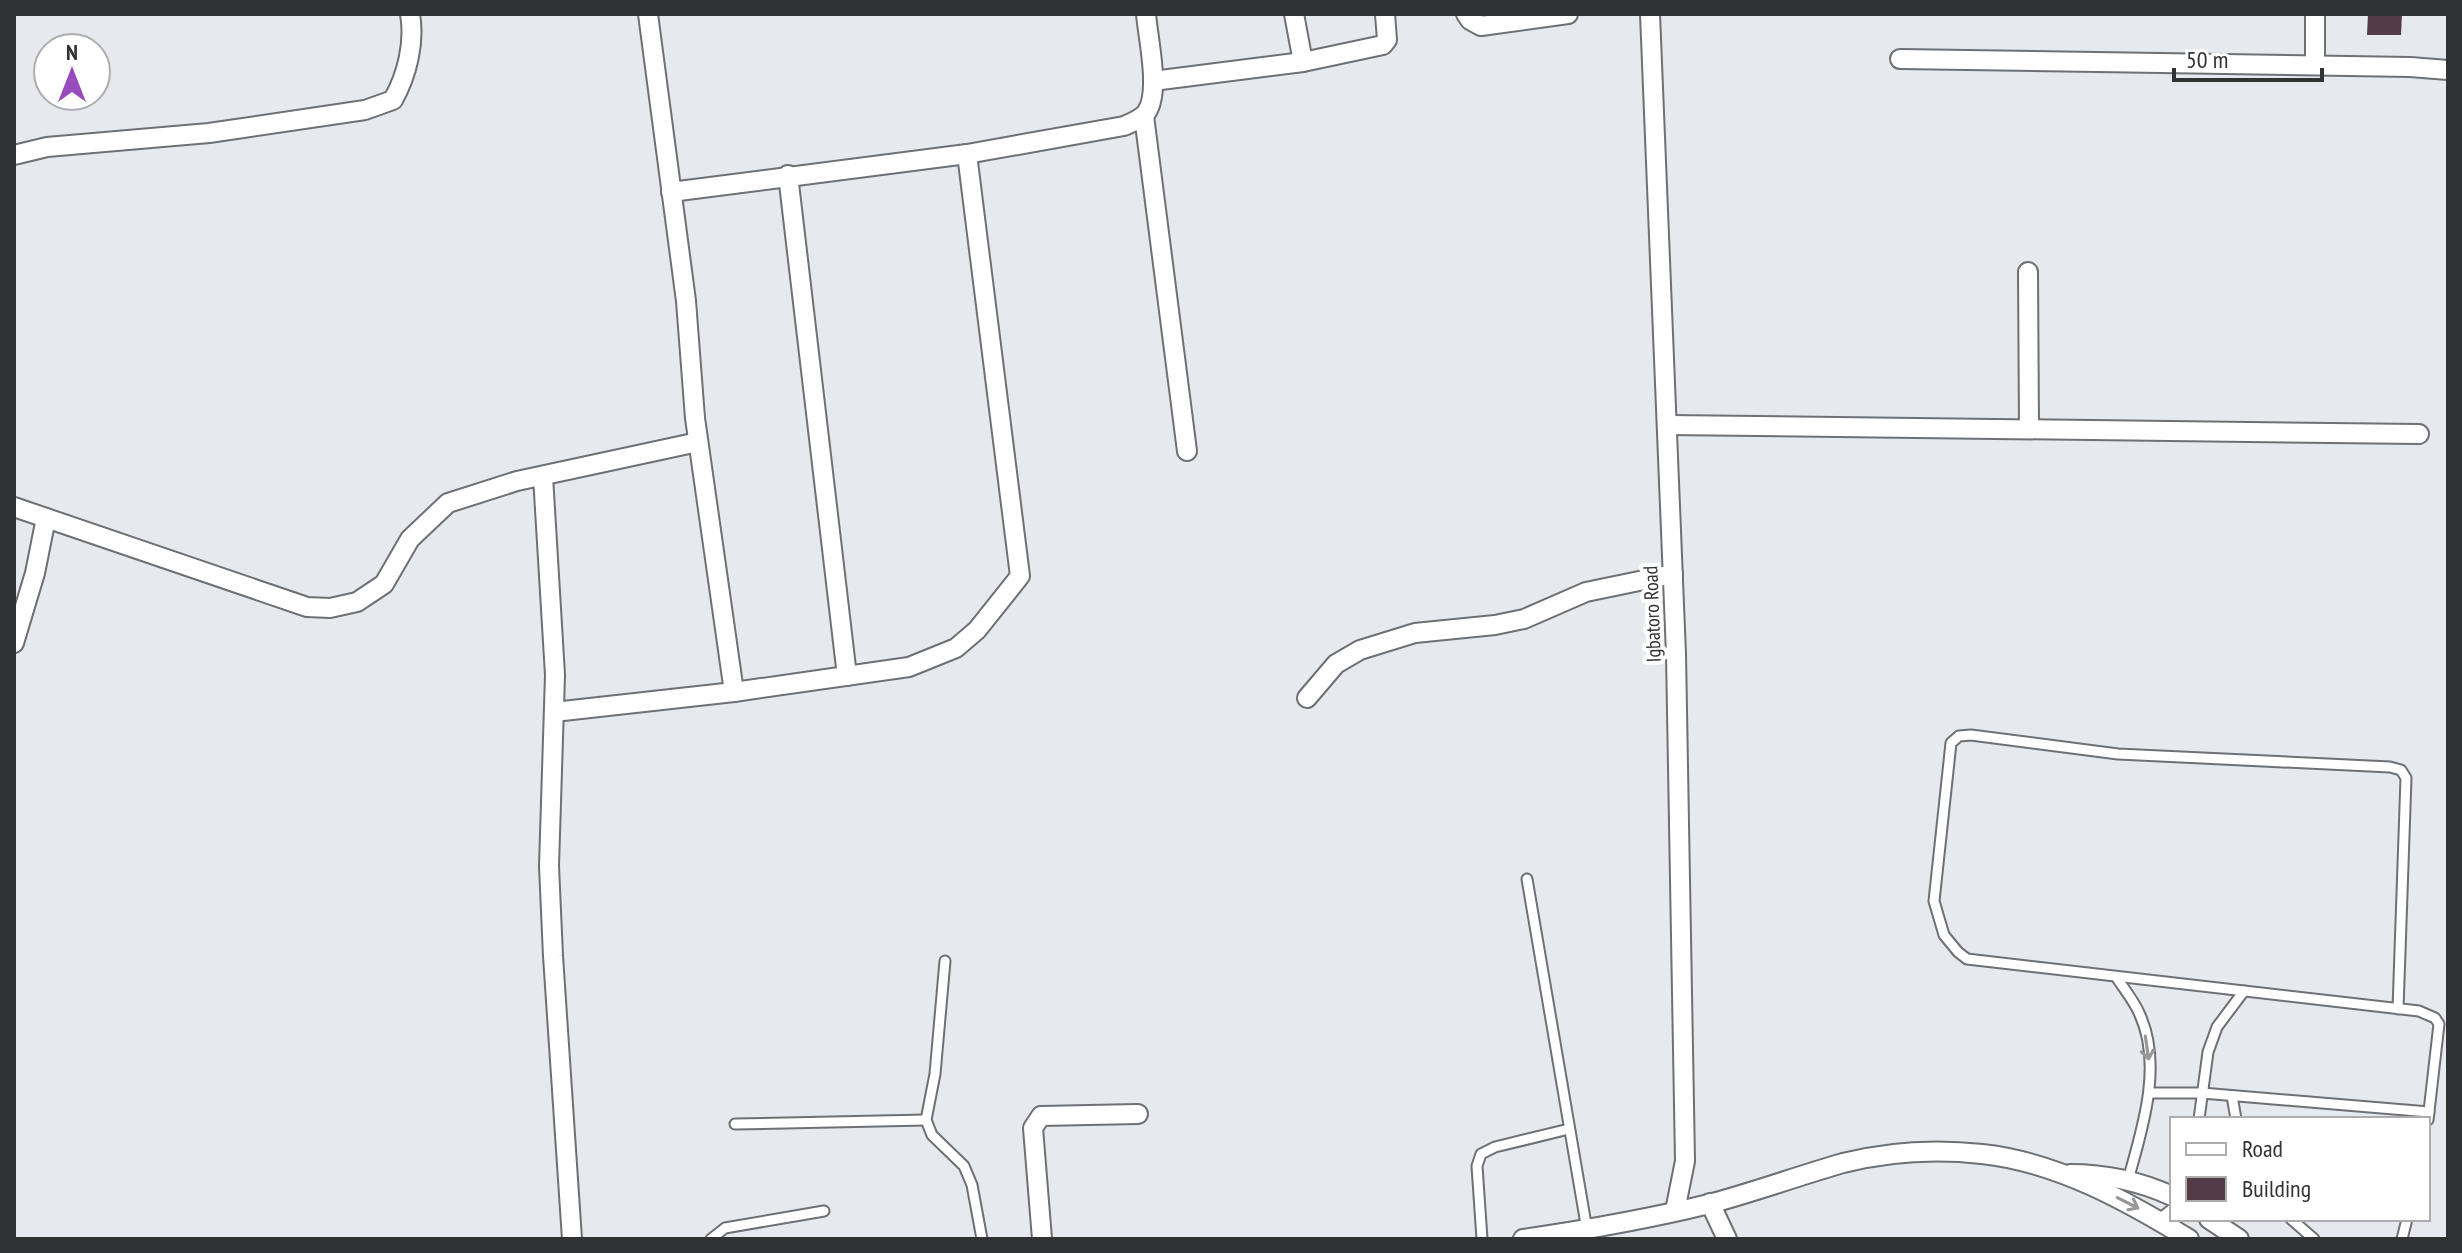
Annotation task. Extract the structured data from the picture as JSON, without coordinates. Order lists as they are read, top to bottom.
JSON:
{
  "streets": {
    "street": ["Igbatoro Road"]
  },
  "legend": ["Road", "Building"],
  "scale_bar": "50 m",
  "north": "top"
}
